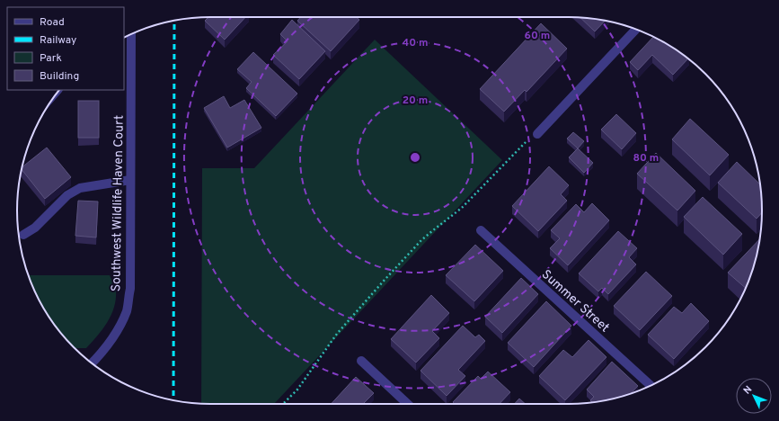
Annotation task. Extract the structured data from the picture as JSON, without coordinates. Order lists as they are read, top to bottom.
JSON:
{
  "streets": {
    "street": ["Southwest Wildlife Haven Court", "Summer Street"]
  },
  "legend": [
    "Road",
    "Railway",
    "Park",
    "Building"
  ],
  "north": "top left",
  "rings": [
    "60 m",
    "40 m",
    "20 m",
    "80 m"
  ]
}
